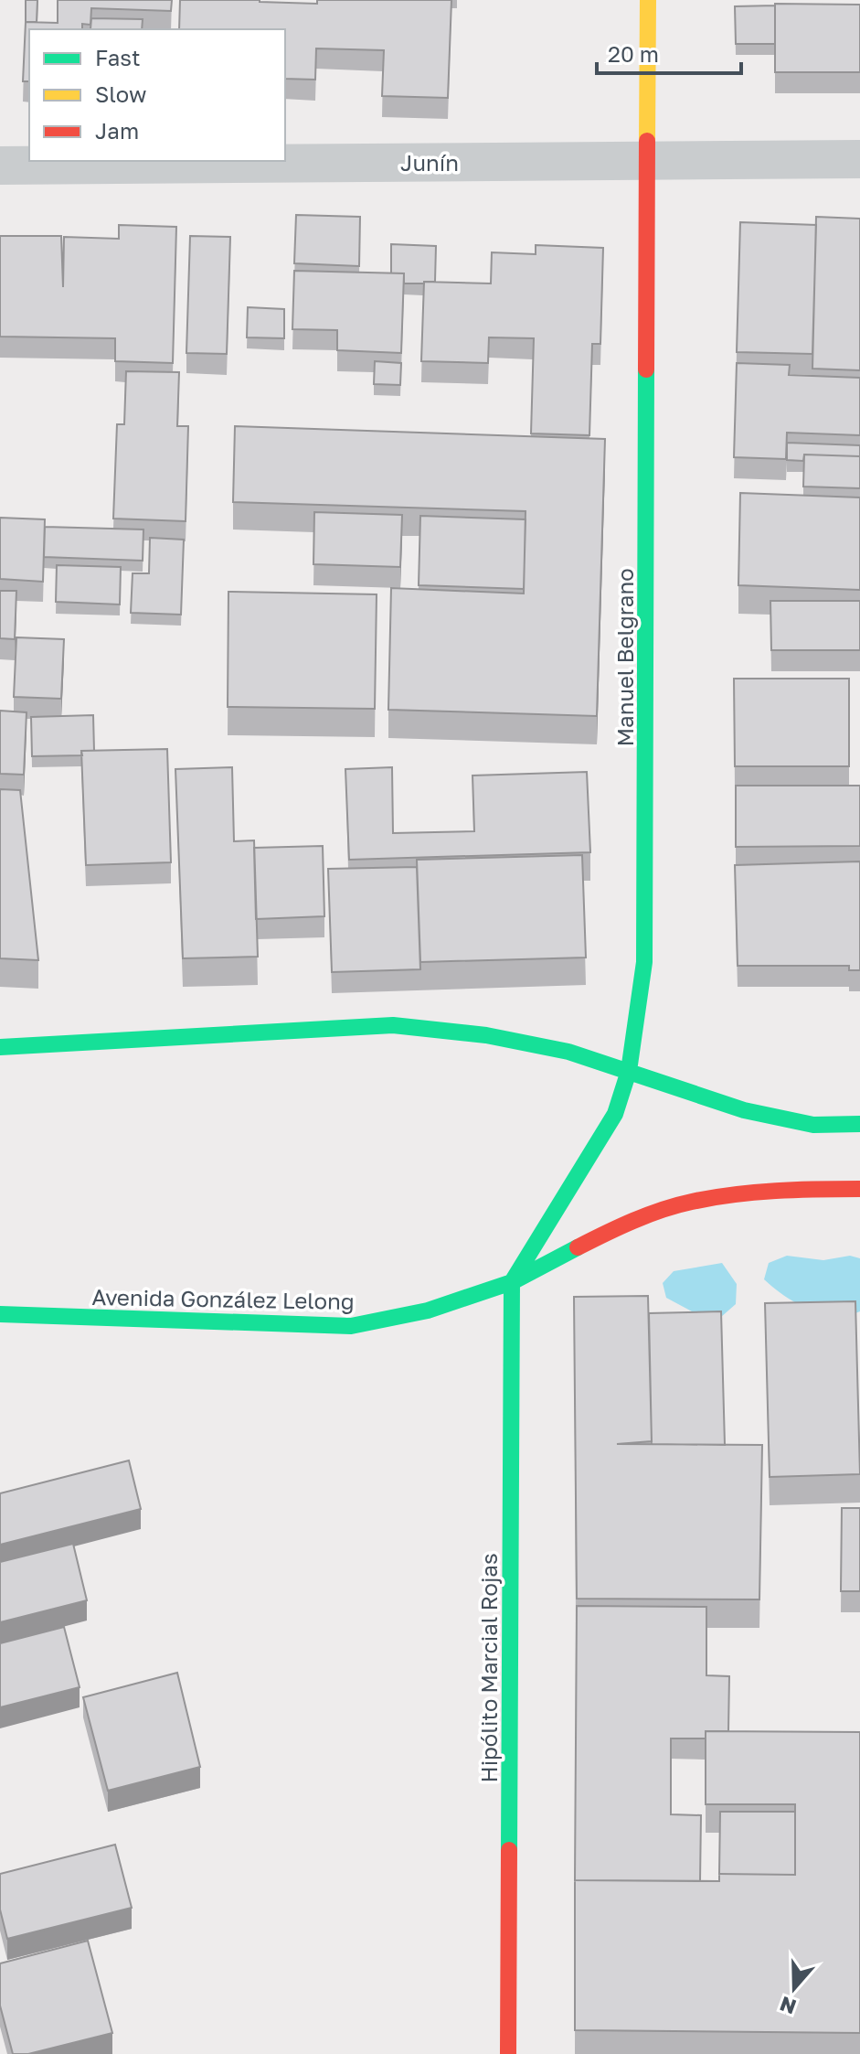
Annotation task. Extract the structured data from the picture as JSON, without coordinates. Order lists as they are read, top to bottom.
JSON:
{
  "streets": {
    "street": [
      "Junín",
      "Manuel Belgrano",
      "Avenida González Lelong",
      "Hipólito Marcial Rojas"
    ]
  },
  "crossings": [
    ["Junín", "Manuel Belgrano"],
    ["Manuel Belgrano", "Avenida González Lelong"],
    ["Manuel Belgrano", "Hipólito Marcial Rojas"],
    ["Avenida González Lelong", "Hipólito Marcial Rojas"]
  ],
  "legend": ["Fast", "Slow", "Jam"],
  "scale_bar": "20 m",
  "north": "bottom"
}
